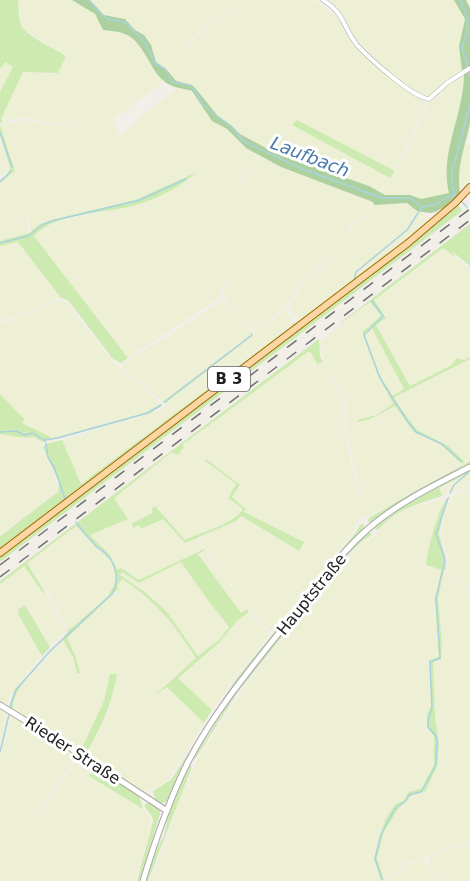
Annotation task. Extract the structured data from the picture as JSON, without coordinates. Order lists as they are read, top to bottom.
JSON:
{
  "streets": {
    "main road": ["B 3"],
    "street": ["Hauptstraße", "Rieder Straße"]
  },
  "crossings": [
    ["Hauptstraße", "Rieder Straße"]
  ],
  "water": ["Laufbach"]
}
